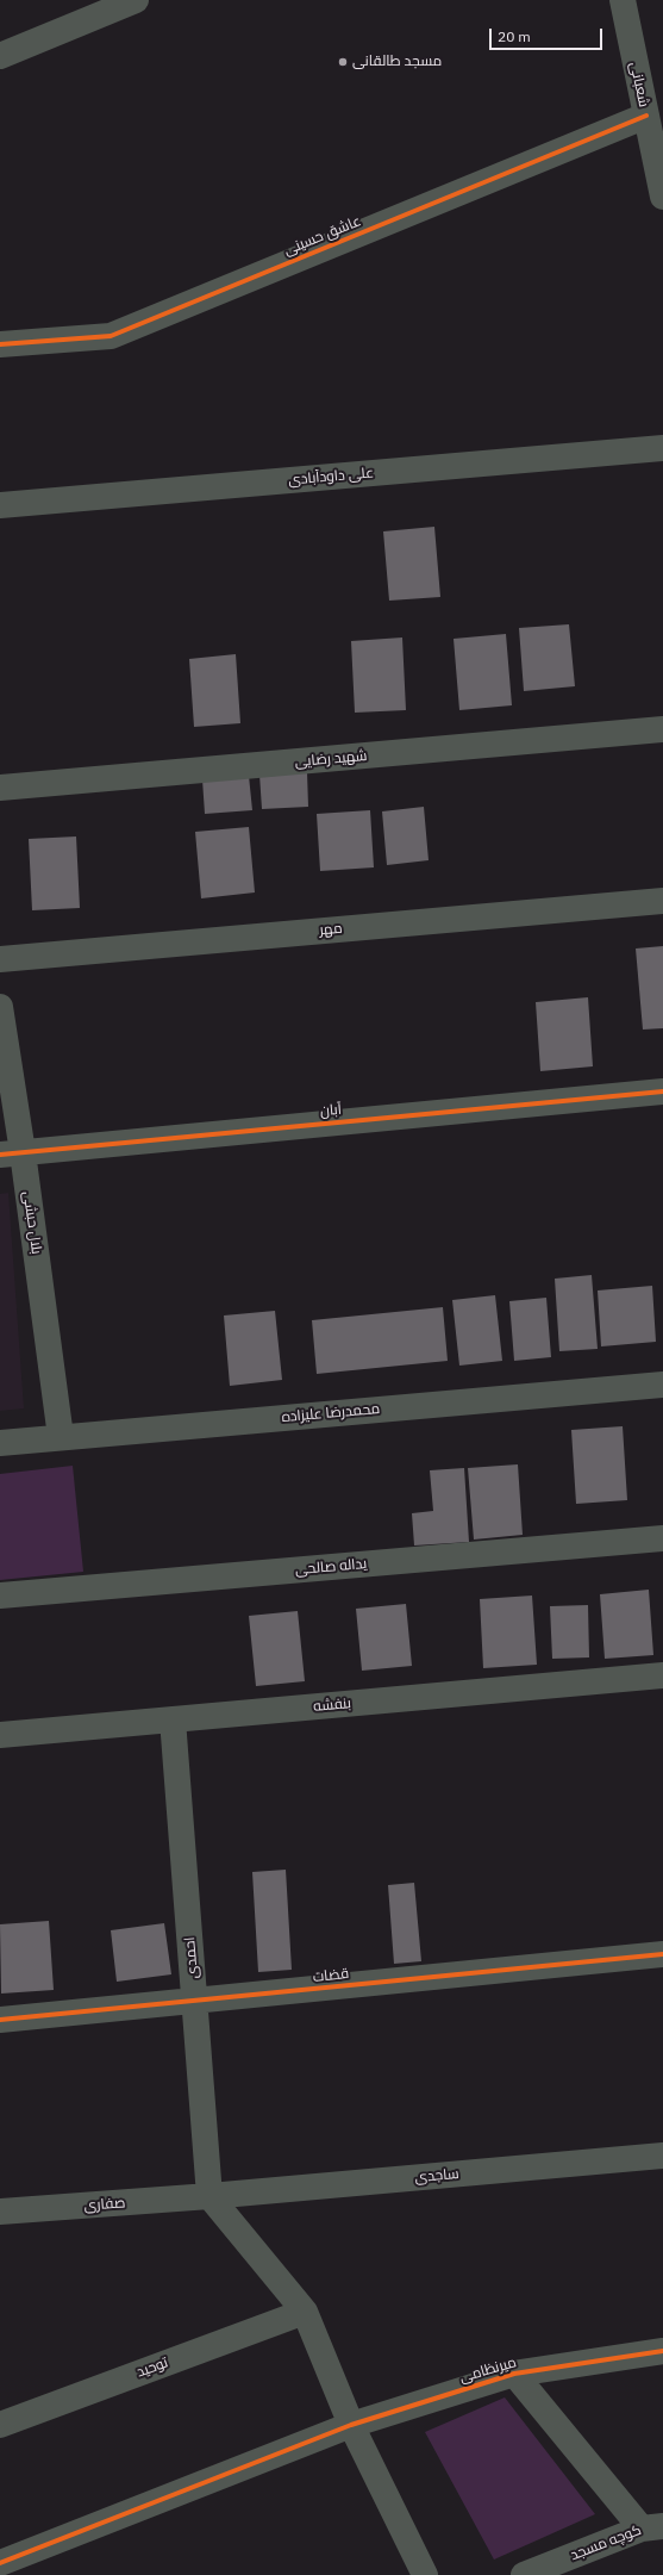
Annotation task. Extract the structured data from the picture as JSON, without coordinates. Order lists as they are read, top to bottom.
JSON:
{
  "streets": {
    "street": [
      "شعبانی",
      "عاشق حسینی",
      "علی داودآبادی",
      "شهید رضایی",
      "مهر",
      "آبان",
      "بلال حبشی",
      "محمدرضا علیزاده",
      "یداله صالحی",
      "بنفشه",
      "احمدی",
      "قضات",
      "ساجدی",
      "صفاری",
      "توحید",
      "میرنظامی",
      "کوچه مسجد"
    ]
  },
  "crossings": [
    ["شعبانی", "عاشق حسینی"],
    ["آبان", "بلال حبشی"],
    ["بلال حبشی", "محمدرضا علیزاده"],
    ["بنفشه", "احمدی"],
    ["احمدی", "قضات"],
    ["احمدی", "ساجدی"],
    ["احمدی", "صفاری"],
    ["ساجدی", "صفاری"]
  ],
  "places": ["مسجد طالقانی"],
  "scale_bar": "20 m"
}
